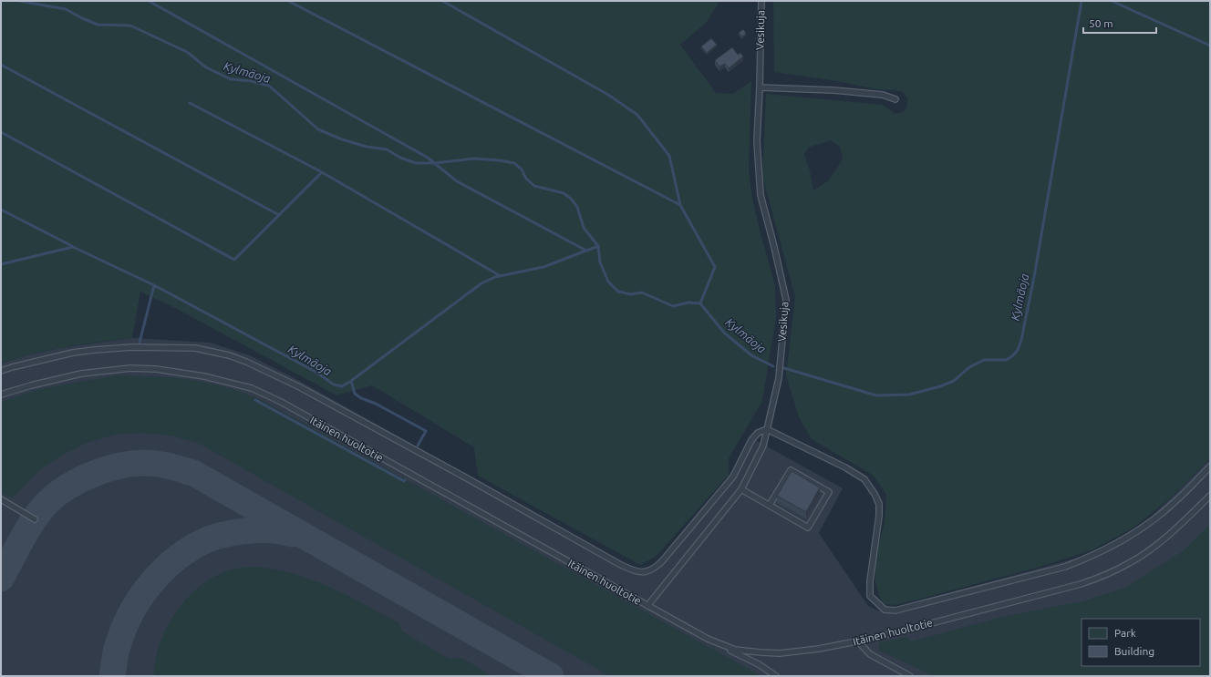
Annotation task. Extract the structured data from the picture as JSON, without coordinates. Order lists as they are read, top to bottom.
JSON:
{
  "streets": {
    "lane": ["Vesikuja", "Itäinen huoltotie"]
  },
  "crossings": [
    ["Vesikuja", "Itäinen huoltotie"]
  ],
  "water": ["Kylmäoja"],
  "legend": ["Park", "Building"],
  "scale_bar": "50 m"
}
